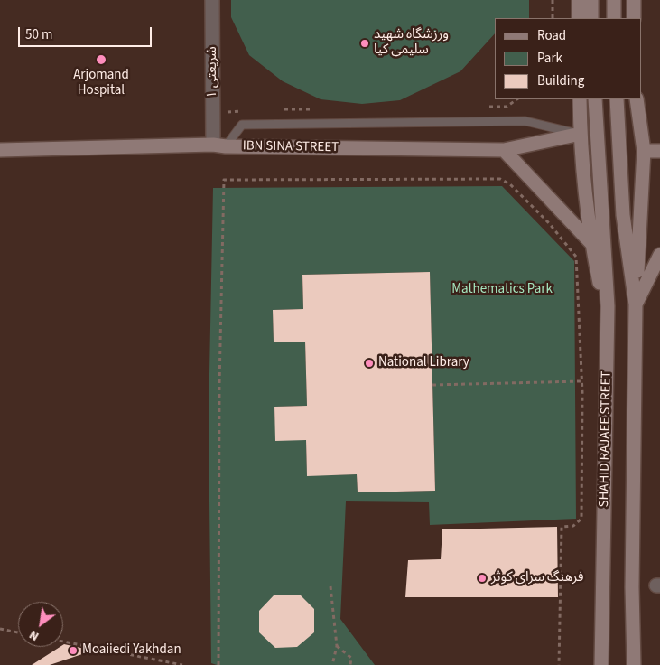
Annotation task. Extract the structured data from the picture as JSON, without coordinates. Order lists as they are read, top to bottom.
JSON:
{
  "streets": {
    "main road": ["IBN SINA STREET", "SHAHID RAJAEE STREET"],
    "street": ["شریعتی ۱"]
  },
  "crossings": [
    ["شریعتی ۱", "IBN SINA STREET"]
  ],
  "parks": ["Mathematics Park"],
  "places": [
    "ورزشگاه شهید سلیمی کیا",
    "Arjomand Hospital",
    "National Library",
    "فرهنگ سرای کوثر",
    "Moaiiedi Yakhdan"
  ],
  "legend": ["Road", "Park", "Building"],
  "scale_bar": "50 m",
  "north": "bottom left"
}
